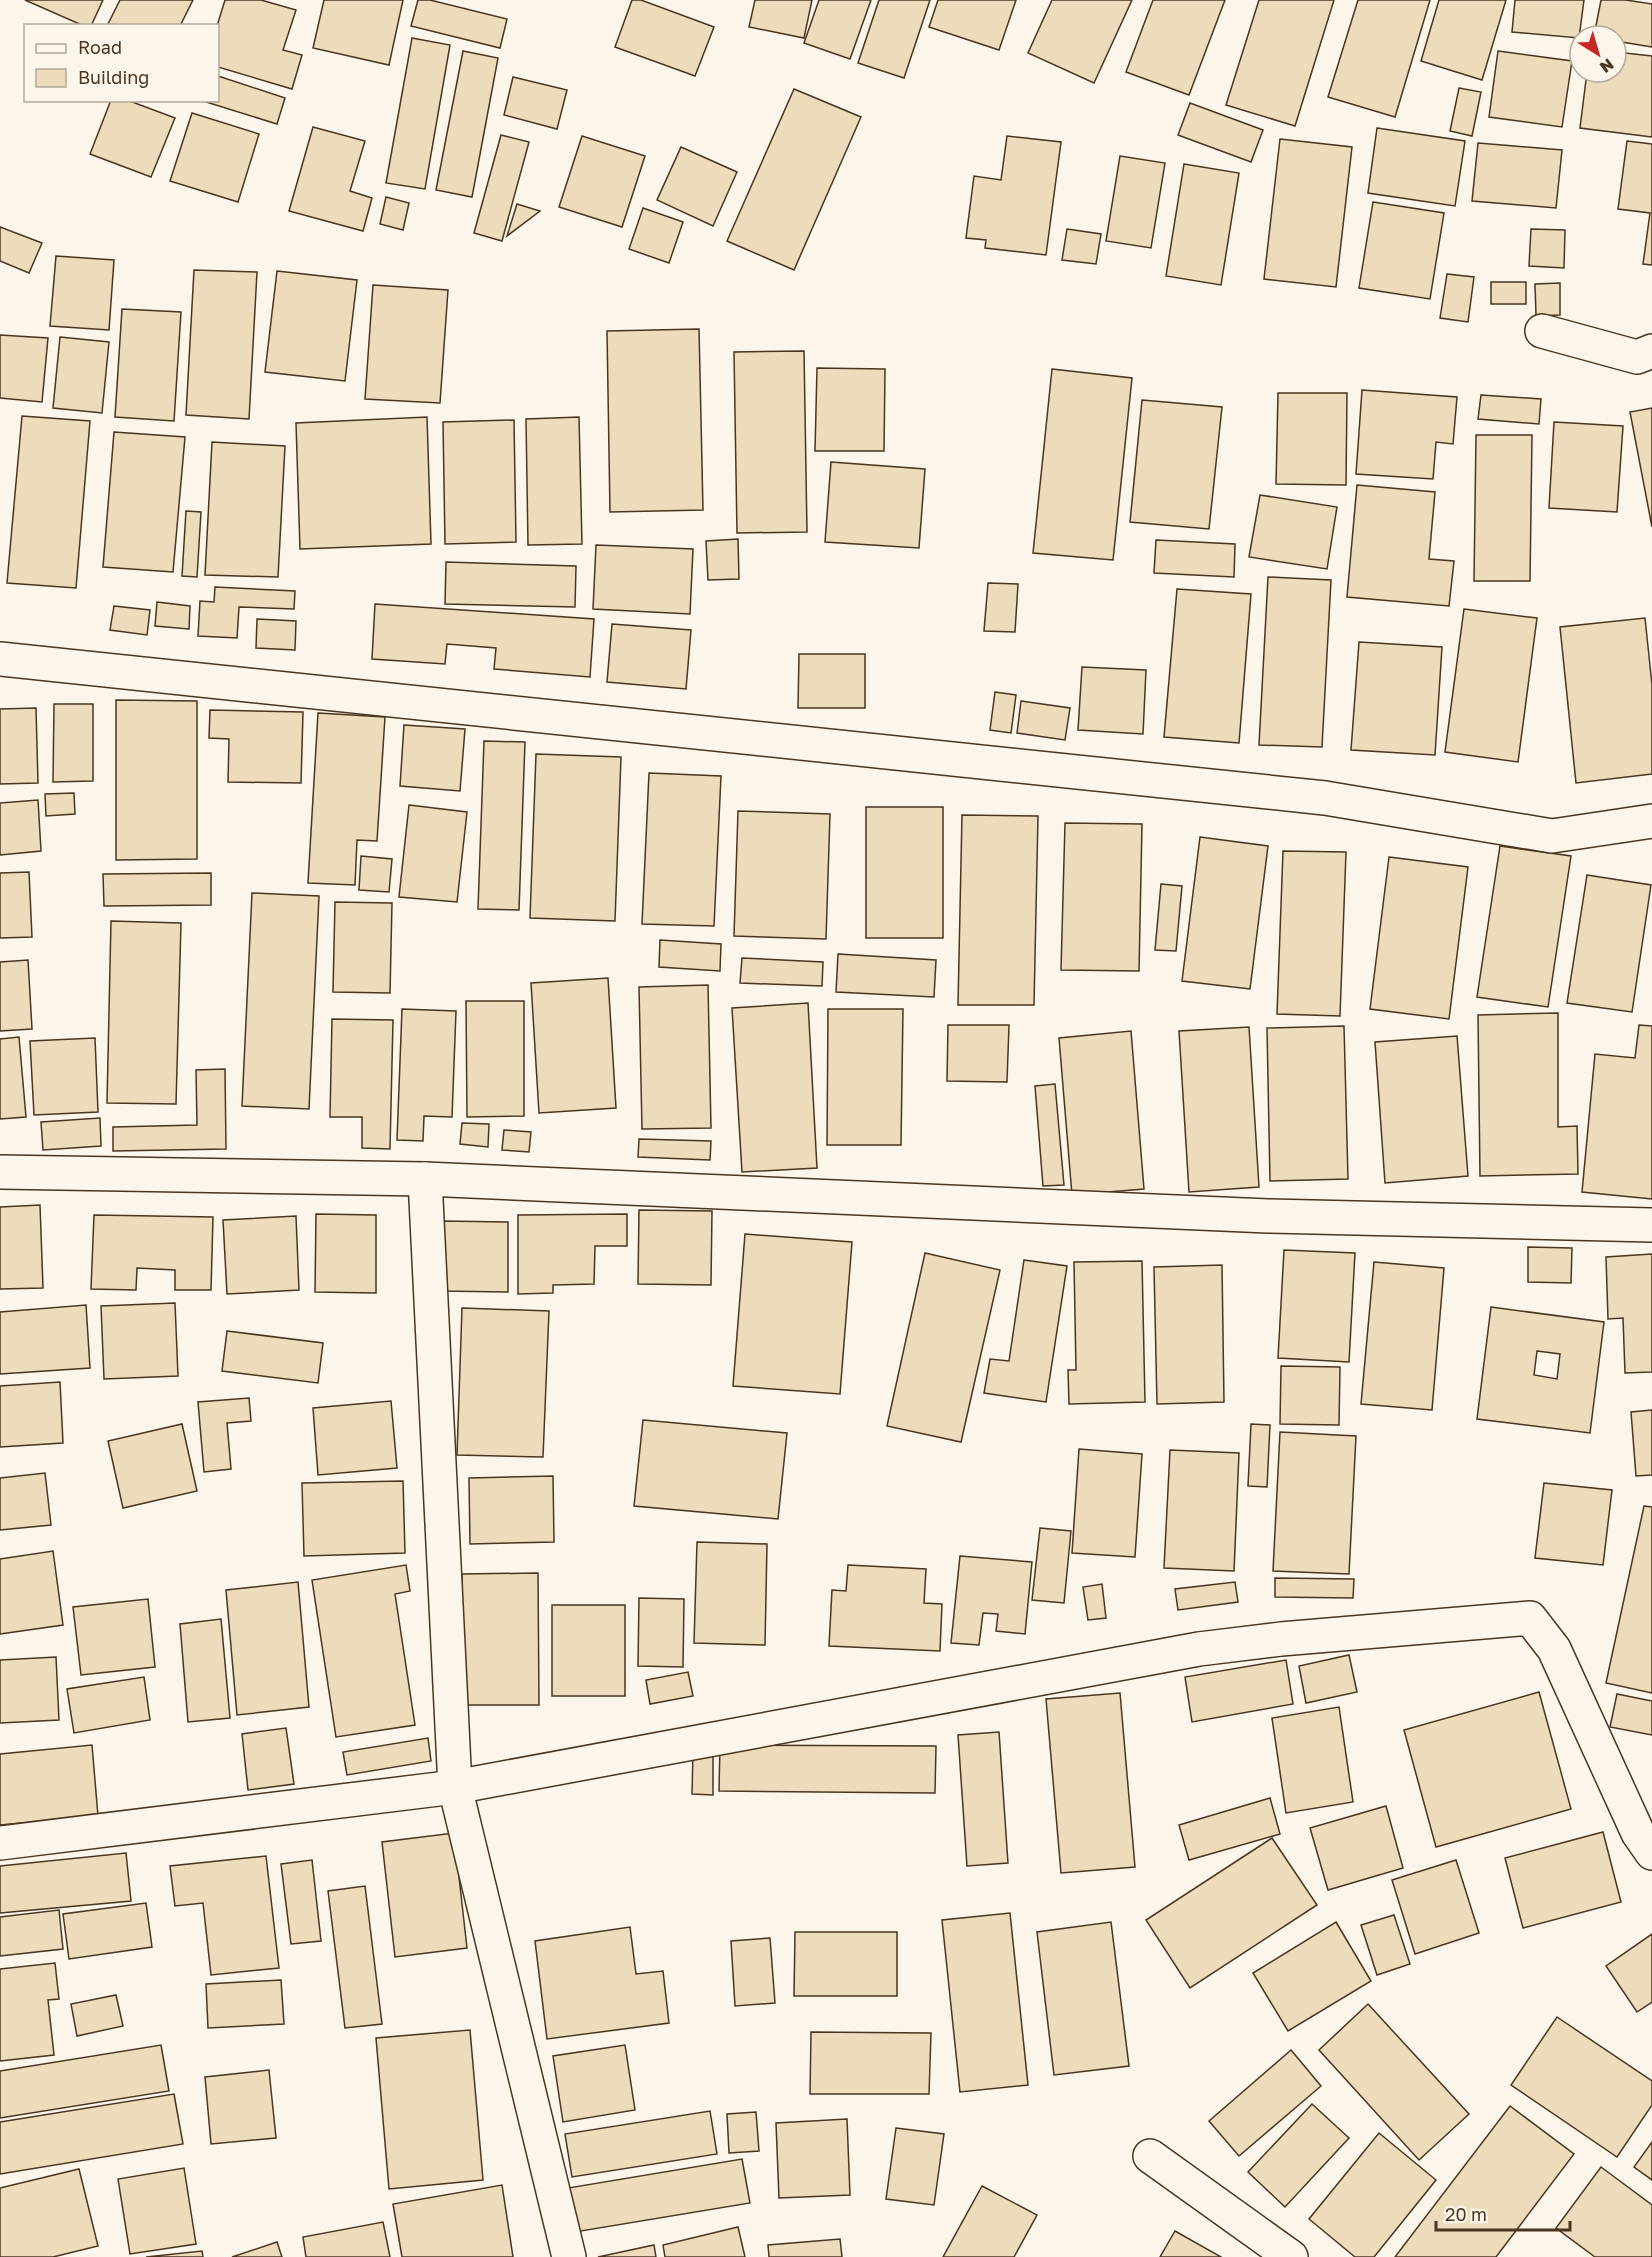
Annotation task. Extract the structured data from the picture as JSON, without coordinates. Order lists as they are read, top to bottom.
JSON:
{
  "legend": ["Road", "Building"],
  "scale_bar": "20 m",
  "north": "bottom right"
}
